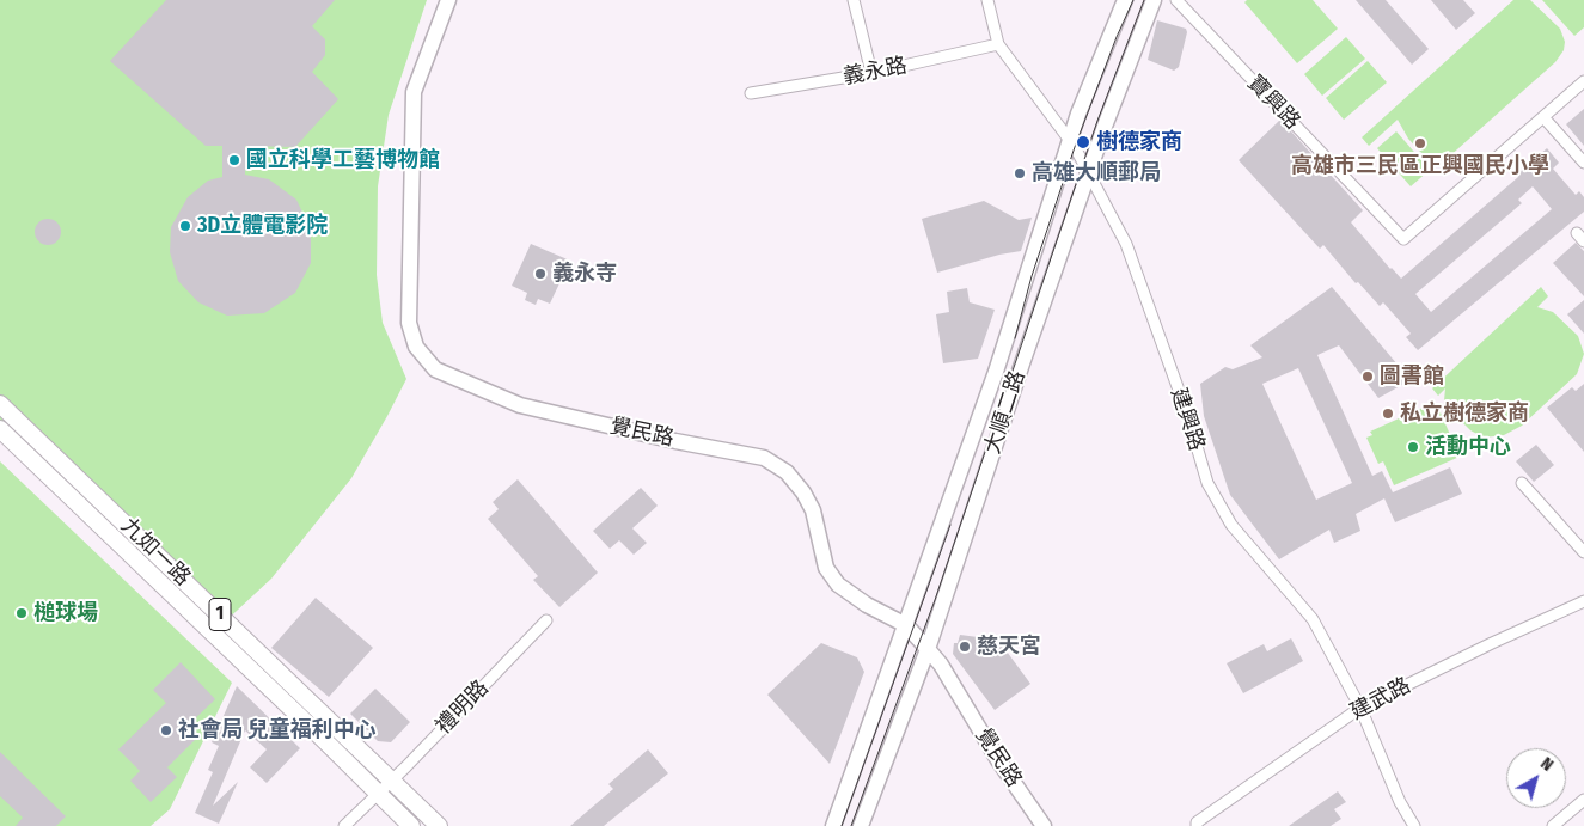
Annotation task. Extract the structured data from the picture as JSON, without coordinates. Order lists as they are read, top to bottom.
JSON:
{
  "streets": {
    "main road": ["九如一路", "1"],
    "street": [
      "義永路",
      "寶興路",
      "大順二路",
      "建興路",
      "覺民路",
      "建武路",
      "禮明路"
    ]
  },
  "crossings": [
    ["義永路", "建興路"],
    ["大順二路", "建興路"],
    ["大順二路", "覺民路"],
    ["建興路", "建武路"],
    ["九如一路", "禮明路"]
  ],
  "places": [
    "樹德家商",
    "高雄市三民區正興國民小學",
    "國立科學工藝博物館",
    "高雄大順郵局",
    "3D立體電影院",
    "義永寺",
    "圖書館",
    "私立樹德家商",
    "活動中心",
    "槌球場",
    "慈天宮",
    "社會局 兒童福利中心"
  ],
  "north": "top right"
}
